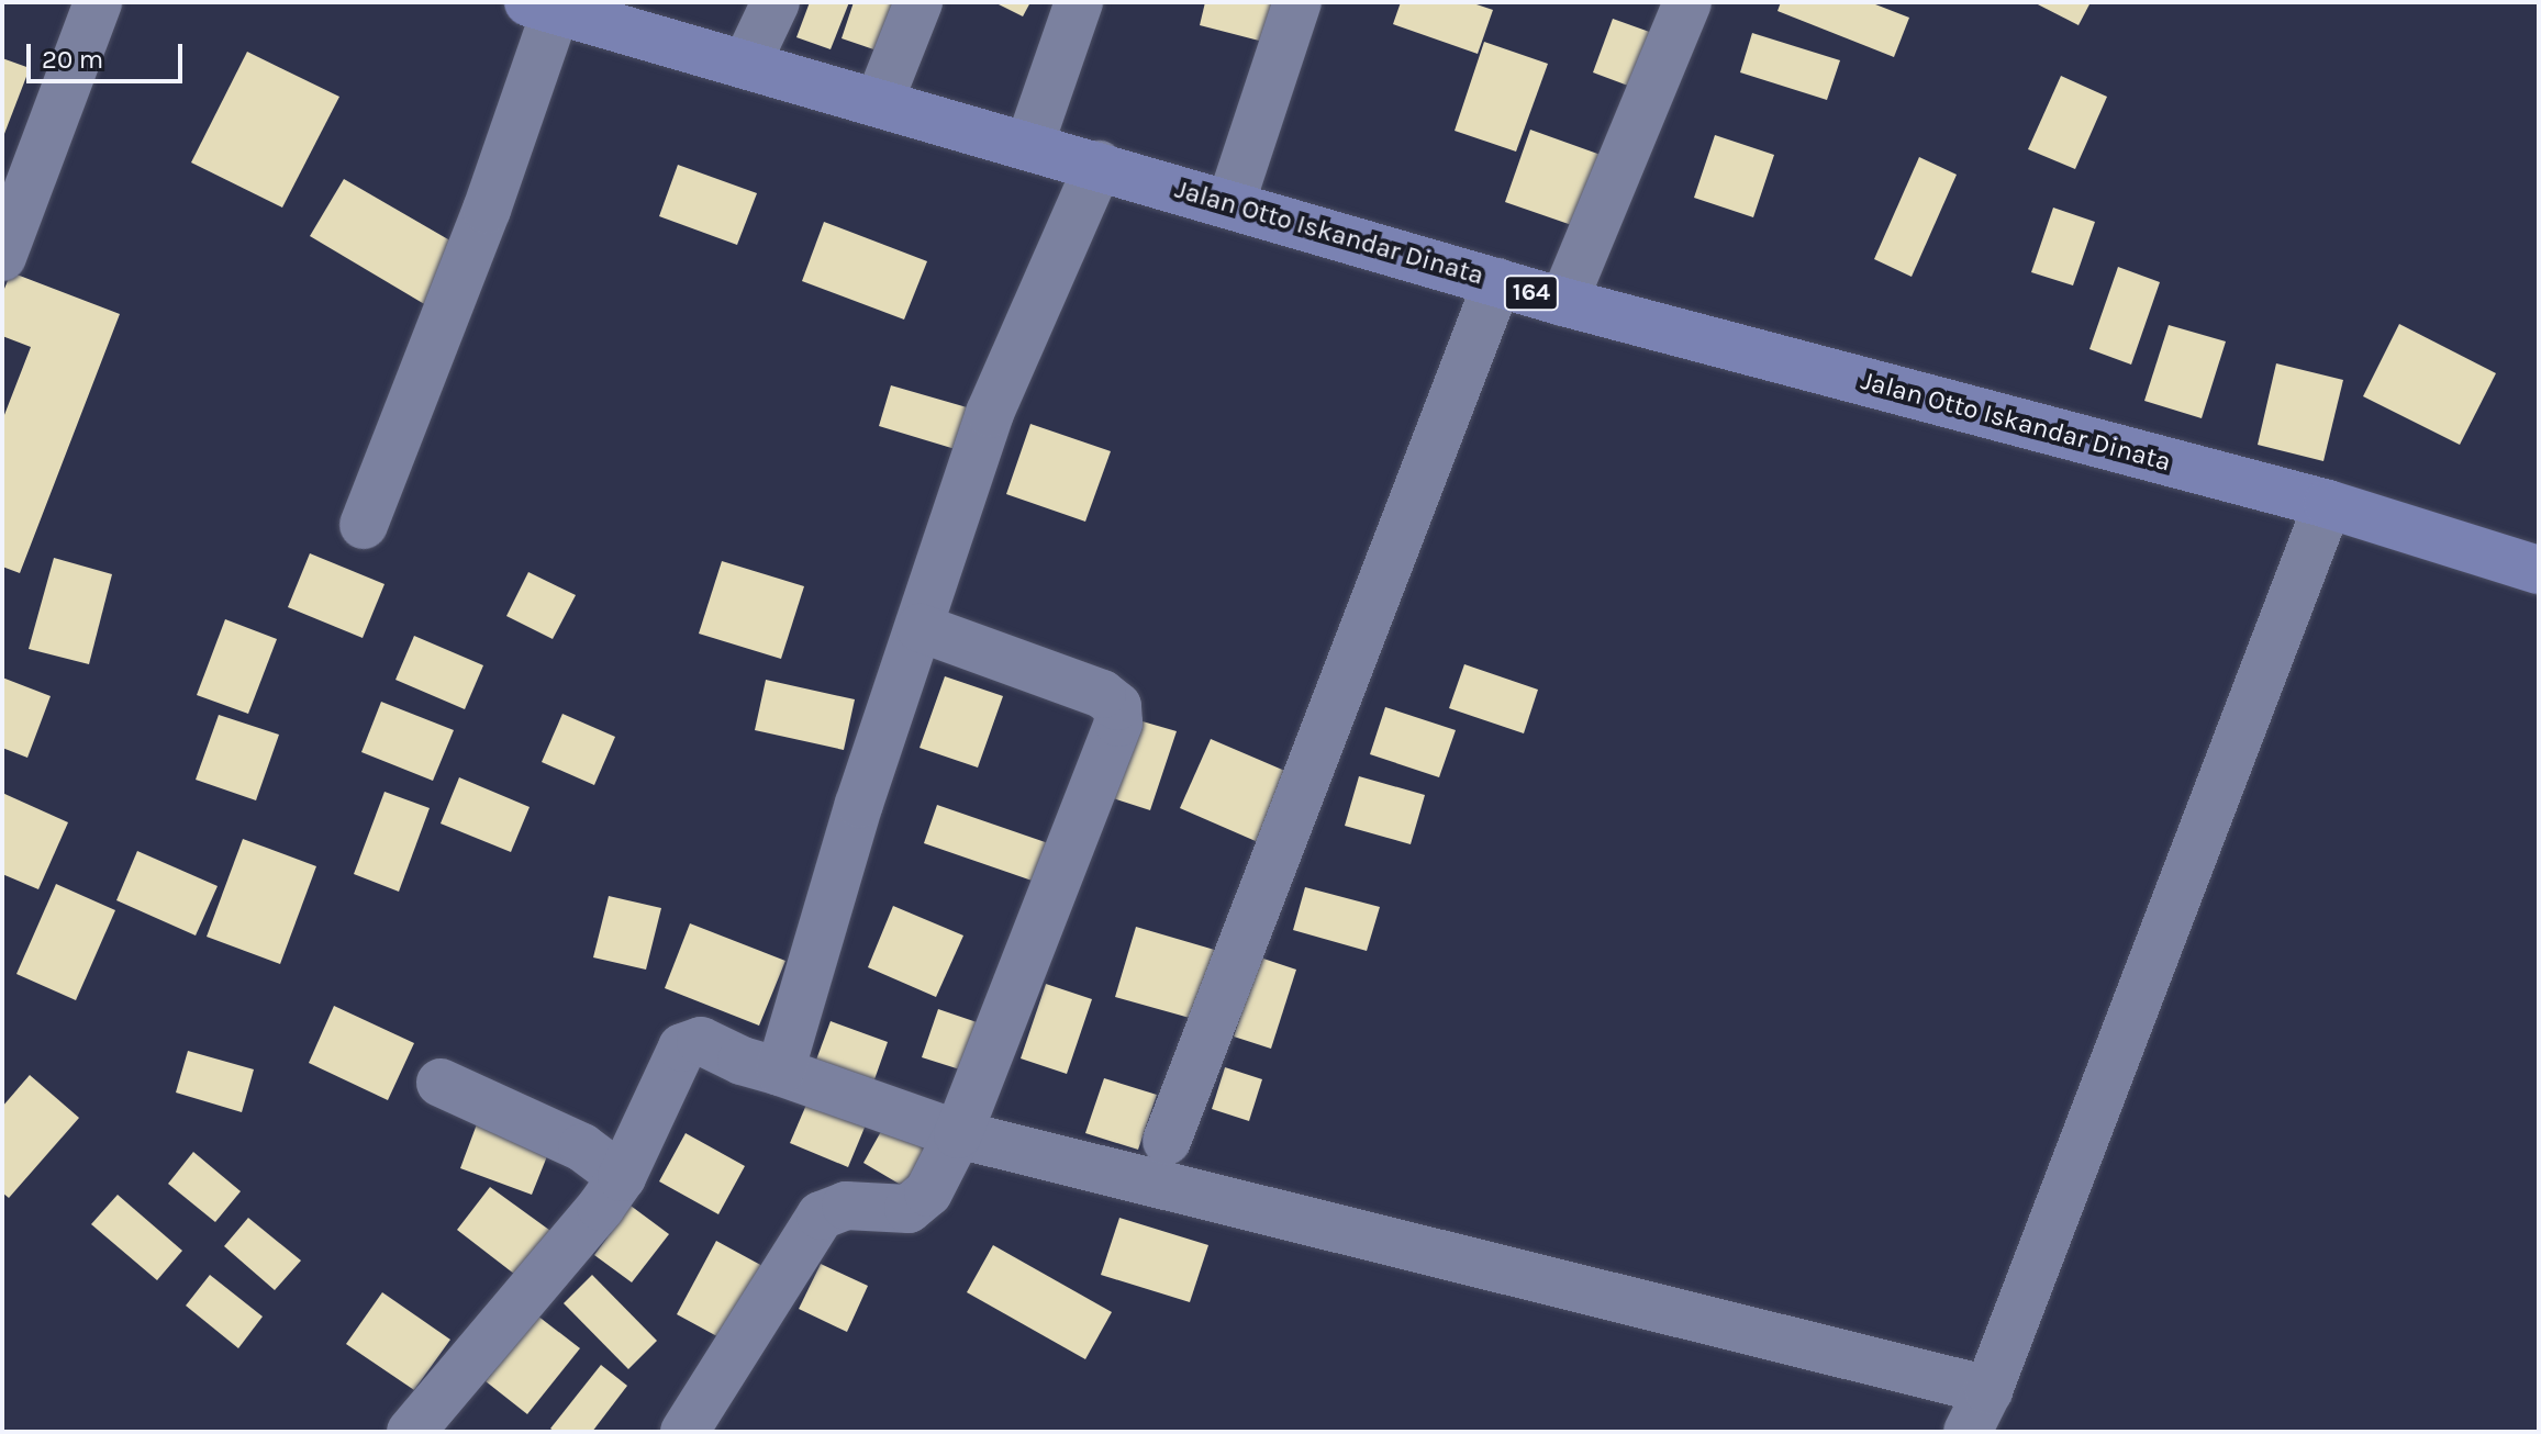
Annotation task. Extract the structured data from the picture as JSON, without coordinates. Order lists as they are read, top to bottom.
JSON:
{
  "streets": {
    "main road": ["Jalan Otto Iskandar Dinata", "164"]
  },
  "scale_bar": "20 m"
}
